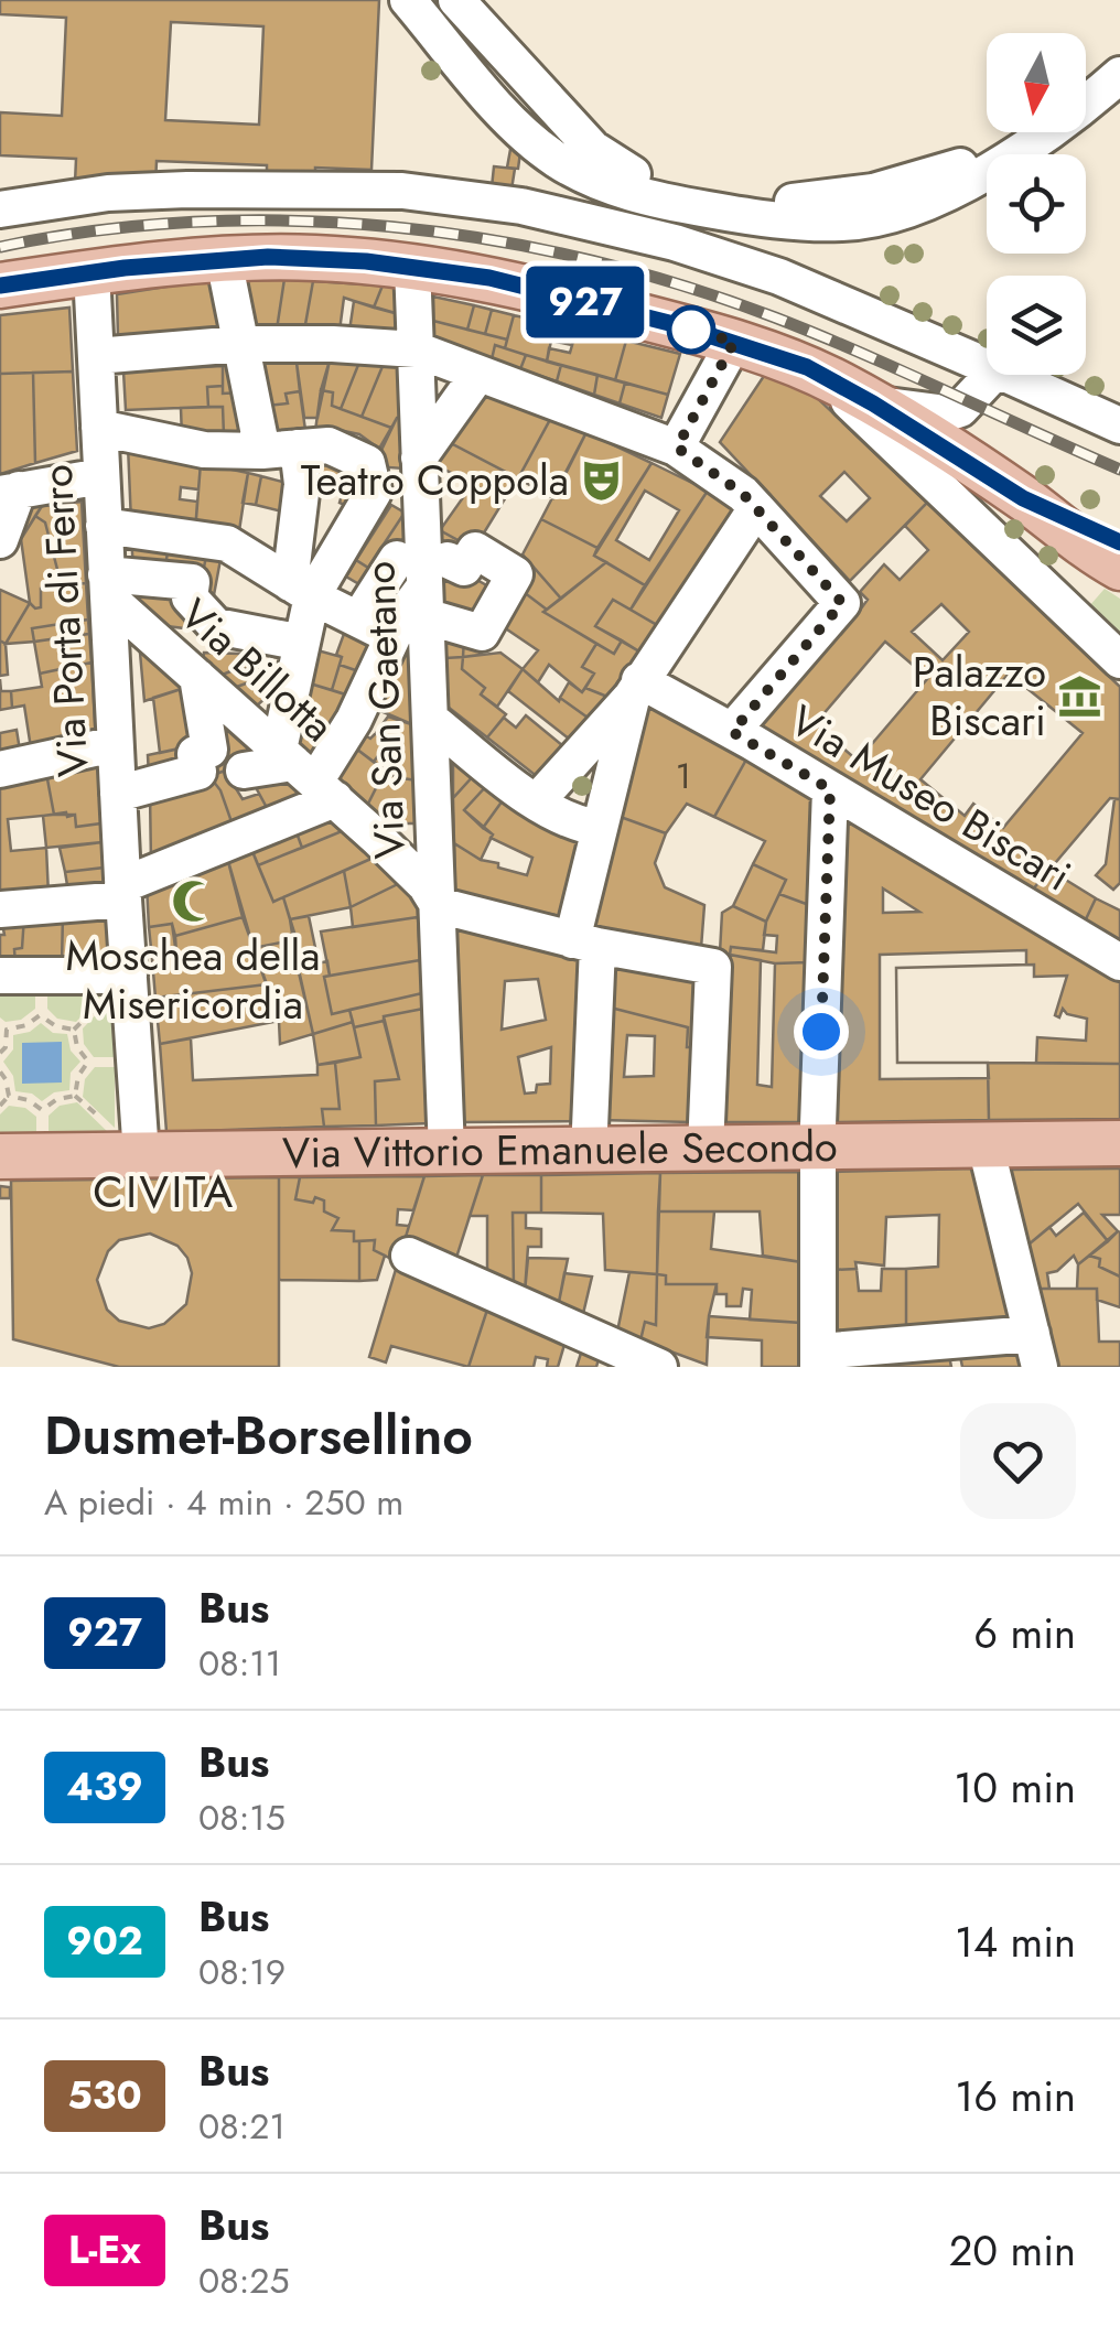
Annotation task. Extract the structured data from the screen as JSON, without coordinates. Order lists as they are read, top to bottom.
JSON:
{
  "streets": {
    "main road": ["Via Vittorio Emanuele Secondo"],
    "street": [
      "Via Porta di Ferro",
      "Via Billotta",
      "Via San Gaetano",
      "Via Museo Biscari"
    ]
  },
  "crossings": [
    ["Via Porta di Ferro", "Via Billotta"],
    ["Via Porta di Ferro", "Via Vittorio Emanuele Secondo"],
    ["Via Billotta", "Via San Gaetano"],
    ["Via San Gaetano", "Via Vittorio Emanuele Secondo"]
  ],
  "districts": ["CIVITA"],
  "places": {
    "theatre": ["Teatro Coppola"],
    "museum": ["Palazzo Biscari"],
    "mosque": ["Moschea della Misericordia"]
  },
  "lines": ["bus line 927"],
  "house_numbers": ["1"],
  "north": "bottom",
  "page": {
    "on_map": "927",
    "heading": ["Dusmet-Borsellino", "A piedi · 4 min · 250 m"],
    "list": [
      {
        "mark": "927",
        "name": "Bus",
        "note": "08:11",
        "value": "6 min"
      },
      {
        "mark": "439",
        "name": "Bus",
        "note": "08:15",
        "value": "10 min"
      },
      {
        "mark": "902",
        "name": "Bus",
        "note": "08:19",
        "value": "14 min"
      },
      {
        "mark": "530",
        "name": "Bus",
        "note": "08:21",
        "value": "16 min"
      },
      {
        "mark": "L-Ex",
        "name": "Bus",
        "note": "08:25",
        "value": "20 min"
      }
    ]
  }
}
